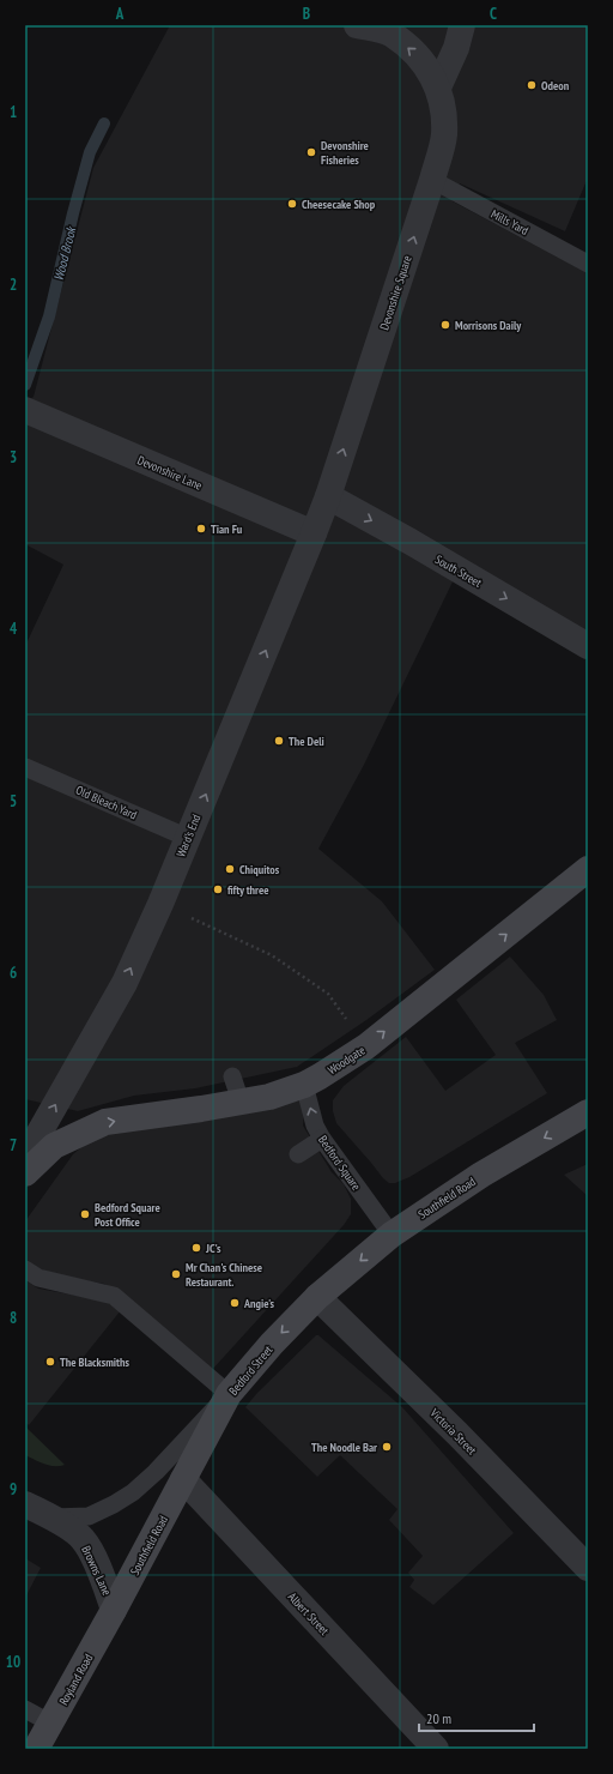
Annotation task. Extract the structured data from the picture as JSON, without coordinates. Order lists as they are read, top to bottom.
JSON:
{
  "streets": {
    "main road": [
      "Ward's End",
      "Woodgate",
      "Southfield Road",
      "Bedford Street",
      "Royland Road"
    ],
    "street": [
      "Devonshire Square",
      "Devonshire Lane",
      "South Street",
      "Victoria Street",
      "Browns Lane",
      "Albert Street"
    ],
    "lane": ["Mills Yard", "Old Bleach Yard", "Bedford Square"]
  },
  "crossings": [
    ["Mills Yard", "Devonshire Square"],
    ["Devonshire Square", "South Street"],
    ["Devonshire Square", "Ward's End"],
    ["Devonshire Lane", "Ward's End"],
    ["South Street", "Ward's End"],
    ["Old Bleach Yard", "Ward's End"],
    ["Ward's End", "Woodgate"],
    ["Woodgate", "Bedford Square"],
    ["Bedford Square", "Southfield Road"],
    ["Southfield Road", "Bedford Street"],
    ["Southfield Road", "Victoria Street"],
    ["Southfield Road", "Browns Lane"],
    ["Southfield Road", "Albert Street"],
    ["Southfield Road", "Royland Road"],
    ["Bedford Street", "Victoria Street"],
    ["Bedford Street", "Albert Street"],
    ["Browns Lane", "Royland Road"]
  ],
  "one_way": [
    "Devonshire Square",
    "South Street",
    "Ward's End",
    "Woodgate",
    "Southfield Road",
    "Bedford Street"
  ],
  "water": ["Wood Brook"],
  "places": [
    "Odeon",
    "Devonshire Fisheries",
    "Cheesecake Shop",
    "Morrisons Daily",
    "Tian Fu",
    "The Deli",
    "Chiquitos",
    "fifty three",
    "Bedford Square Post Office",
    "JC's",
    "Mr Chan's Chinese Restaurant.",
    "Angie's",
    "The Blacksmiths",
    "The Noodle Bar"
  ],
  "scale_bar": "20 m",
  "grid": {
    "columns": ["A", "B", "C"],
    "rows": [
      "1",
      "2",
      "3",
      "4",
      "5",
      "6",
      "7",
      "8",
      "9",
      "10"
    ]
  }
}
